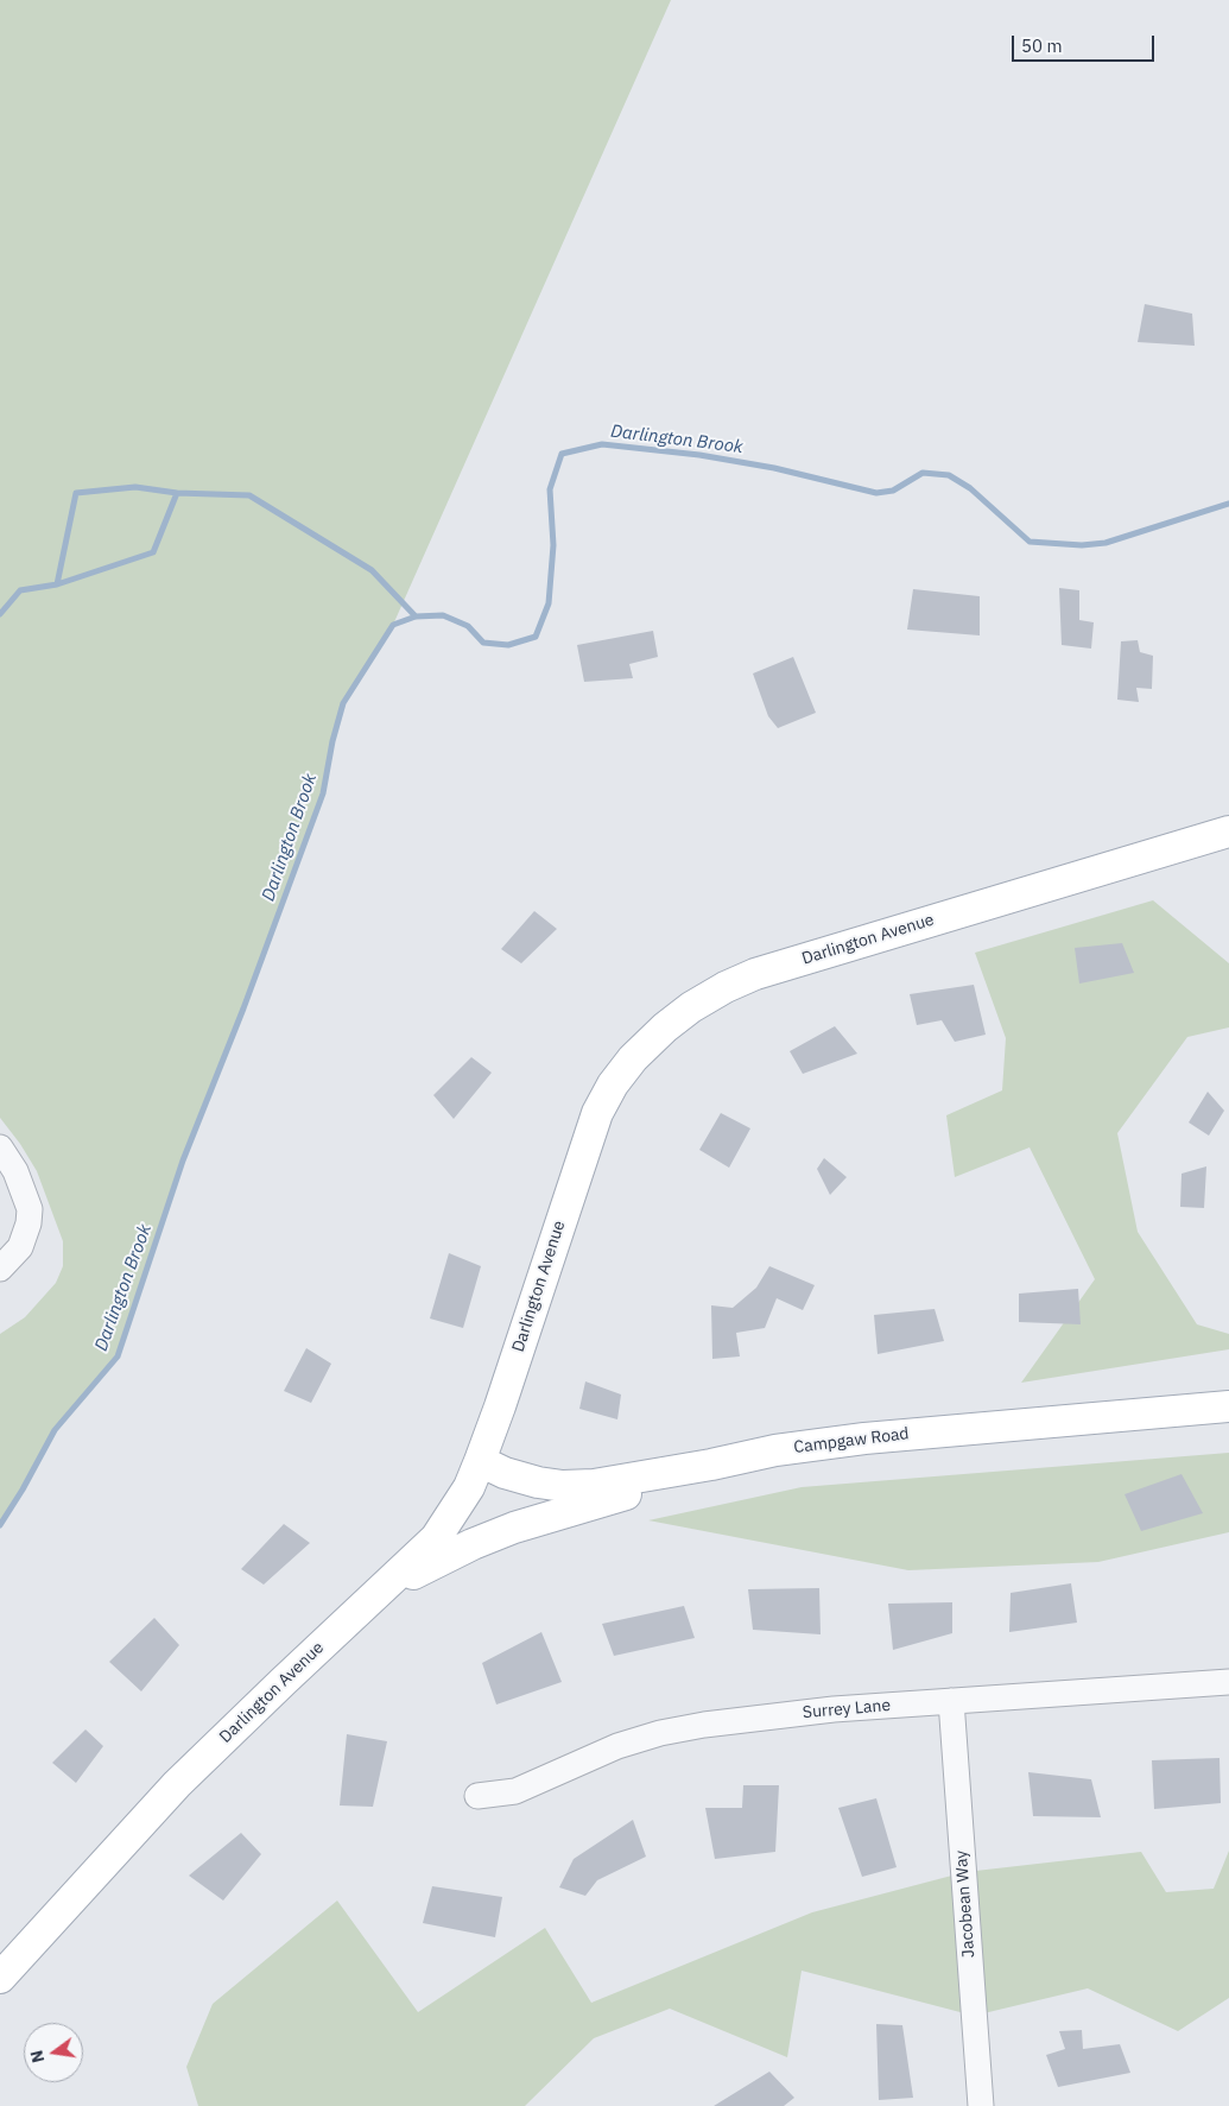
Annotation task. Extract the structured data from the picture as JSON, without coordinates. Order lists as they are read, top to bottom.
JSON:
{
  "streets": {
    "main road": ["Darlington Avenue", "Campgaw Road"],
    "street": ["Surrey Lane", "Jacobean Way"]
  },
  "crossings": [
    ["Darlington Avenue", "Campgaw Road"],
    ["Surrey Lane", "Jacobean Way"]
  ],
  "water": ["Darlington Brook"],
  "scale_bar": "50 m",
  "north": "left"
}
